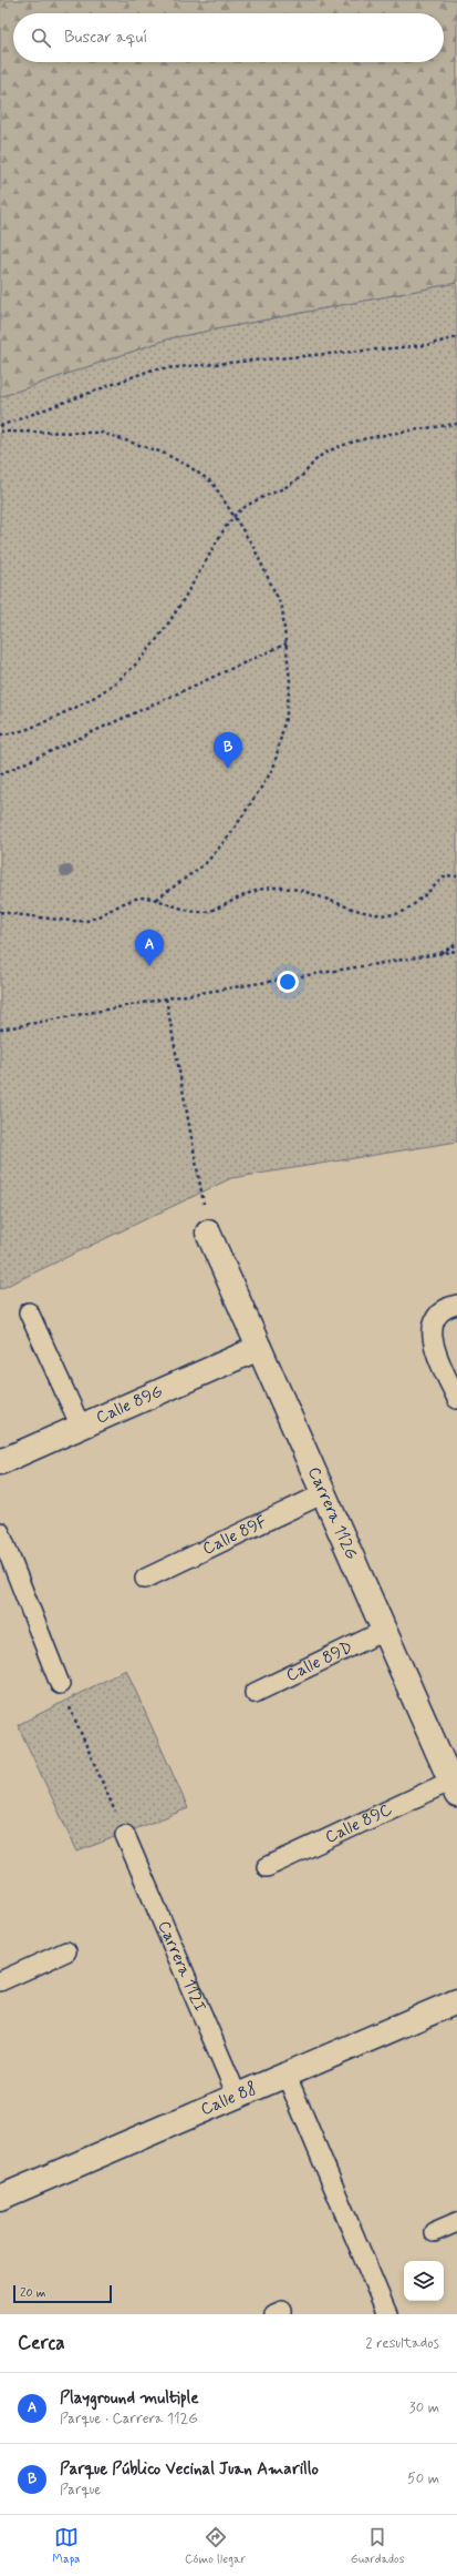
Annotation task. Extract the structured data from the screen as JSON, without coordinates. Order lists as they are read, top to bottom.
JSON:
{
  "streets": {
    "street": ["Calle 89G", "Carrera 112G", "Calle 88"],
    "lane": [
      "Calle 89F",
      "Calle 89D",
      "Calle 89C",
      "Carrera 112I"
    ]
  },
  "crossings": [
    ["Calle 89G", "Carrera 112G"],
    ["Carrera 112G", "Calle 89F"],
    ["Carrera 112G", "Calle 89D"],
    ["Carrera 112G", "Calle 89C"],
    ["Carrera 112I", "Calle 88"]
  ],
  "scale_bar": "20 m",
  "page": {
    "search": "Buscar aquí",
    "pins": ["B", "A"],
    "scale": "20 m",
    "heading": ["Cerca", "2 resultados"],
    "list": [
      {
        "mark": "A",
        "name": "Playground multiple",
        "note": "Parque · Carrera 112G",
        "value": "30 m"
      },
      {
        "mark": "B",
        "name": "Parque Público Vecinal Juan Amarillo",
        "note": "Parque",
        "value": "50 m"
      }
    ],
    "nav": ["Mapa", "Cómo llegar", "Guardados"]
  }
}
